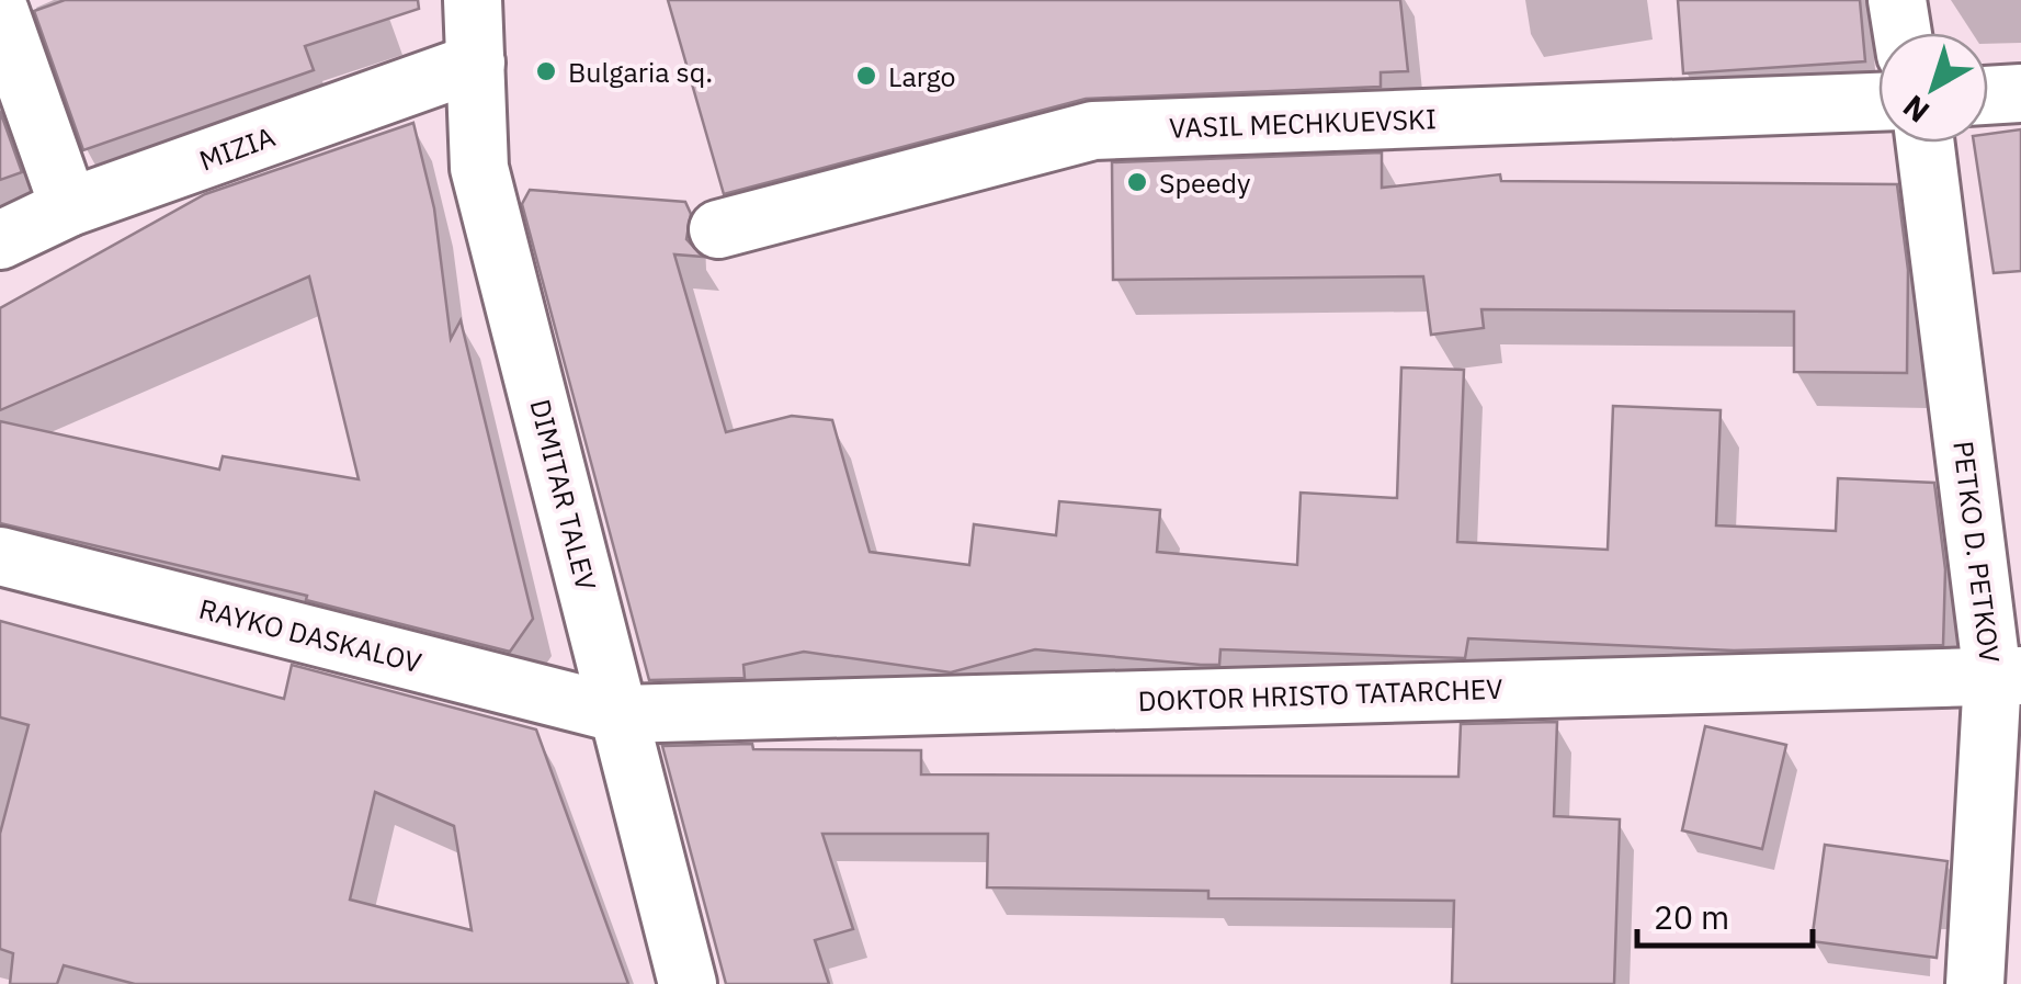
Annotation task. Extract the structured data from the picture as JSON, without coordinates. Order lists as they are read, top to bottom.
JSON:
{
  "streets": {
    "street": [
      "VASIL MECHKUEVSKI",
      "MIZIA",
      "DIMITAR TALEV",
      "PETKO D. PETKOV",
      "RAYKO DASKALOV",
      "DOKTOR HRISTO TATARCHEV"
    ]
  },
  "crossings": [
    ["MIZIA", "DIMITAR TALEV"],
    ["DIMITAR TALEV", "RAYKO DASKALOV"],
    ["DIMITAR TALEV", "DOKTOR HRISTO TATARCHEV"],
    ["PETKO D. PETKOV", "DOKTOR HRISTO TATARCHEV"],
    ["RAYKO DASKALOV", "DOKTOR HRISTO TATARCHEV"]
  ],
  "places": ["Bulgaria sq.", "Largo", "Speedy"],
  "scale_bar": "20 m",
  "north": "bottom left"
}
